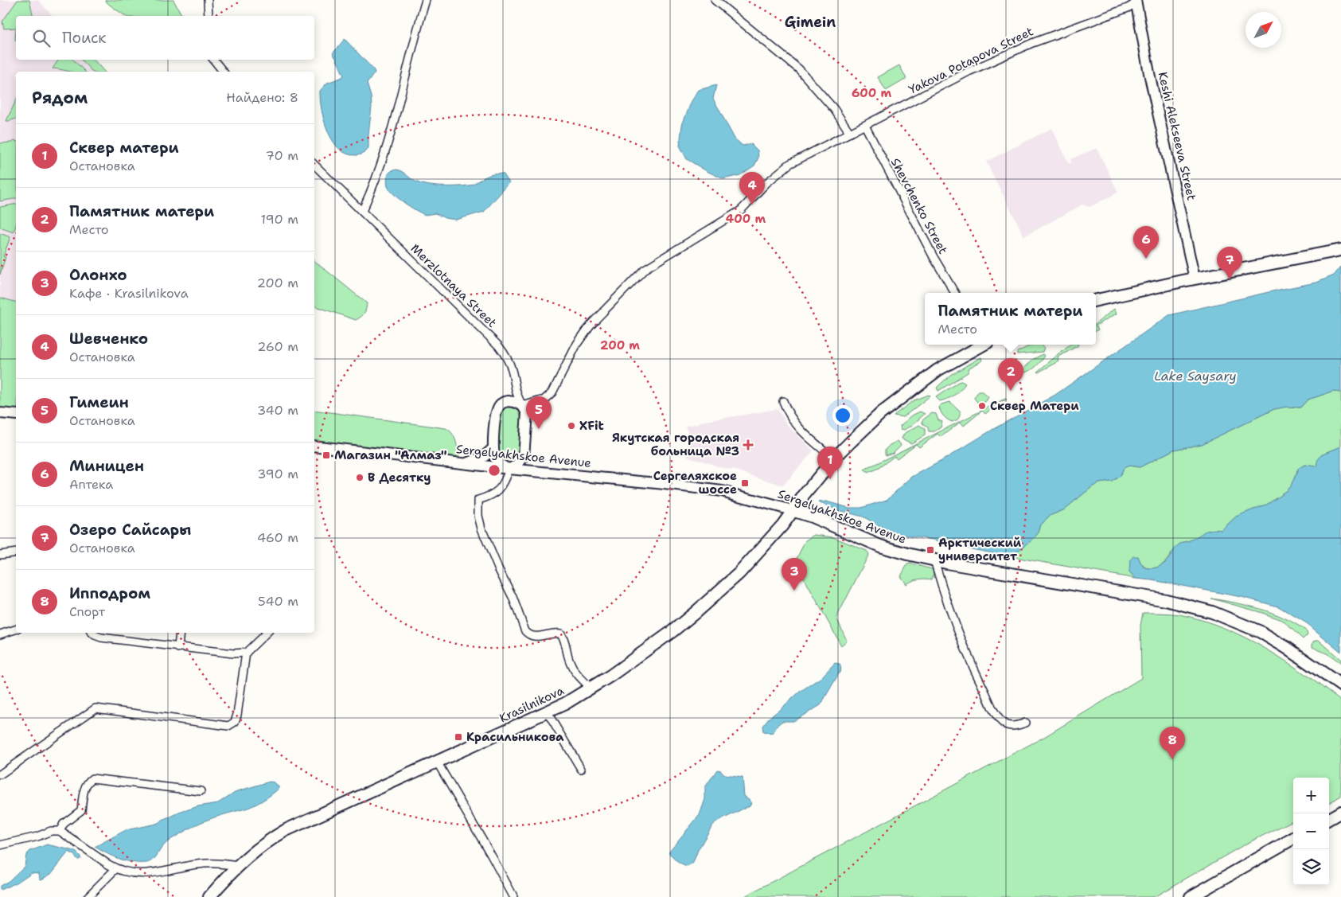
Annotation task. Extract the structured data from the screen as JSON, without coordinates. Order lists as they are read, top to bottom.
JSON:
{
  "streets": {
    "main road": ["Keshi Alekseeva Street", "Sergelyakhskoe Avenue", "Krasilnikova"],
    "street": ["Yakova Potapova Street", "Shevchenko Street", "Merzlotnaya Street"]
  },
  "crossings": [
    ["Yakova Potapova Street", "Keshi Alekseeva Street"],
    ["Yakova Potapova Street", "Shevchenko Street"],
    ["Sergelyakhskoe Avenue", "Krasilnikova"]
  ],
  "districts": ["Gimein"],
  "water": ["Lake Saysary"],
  "places": {
    "other": ["Сквер Матери", "XFit", "В Десятку"],
    "health": ["Якутская городская больница №3"],
    "transit": [
      "Магазин \"Алмаз\"",
      "Сергеляхское шоссе",
      "Арктический университет",
      "Красильникова"
    ]
  },
  "north": "top right",
  "page": {
    "search": "Поиск",
    "heading": ["Рядом", "Найдено: 8"],
    "list": [
      {
        "mark": "1",
        "name": "Сквер матери",
        "note": "Остановка",
        "value": "70 m"
      },
      {
        "mark": "2",
        "name": "Памятник матери",
        "note": "Место",
        "value": "190 m"
      },
      {
        "mark": "3",
        "name": "Олонхо",
        "note": "Кафе · Krasilnikova",
        "value": "200 m"
      },
      {
        "mark": "4",
        "name": "Шевченко",
        "note": "Остановка",
        "value": "260 m"
      },
      {
        "mark": "5",
        "name": "Гимеин",
        "note": "Остановка",
        "value": "340 m"
      },
      {
        "mark": "6",
        "name": "Миницен",
        "note": "Аптека",
        "value": "390 m"
      },
      {
        "mark": "7",
        "name": "Озеро Сайсары",
        "note": "Остановка",
        "value": "460 m"
      },
      {
        "mark": "8",
        "name": "Ипподром",
        "note": "Спорт",
        "value": "540 m"
      }
    ],
    "pins": [
      "4",
      "6",
      "7",
      "2",
      "5",
      "1",
      "3",
      "8"
    ],
    "popup": ["Памятник матери", "Место"],
    "map_buttons": ["+", "−"]
  },
  "rings": ["600 m", "400 m", "200 m"]
}
